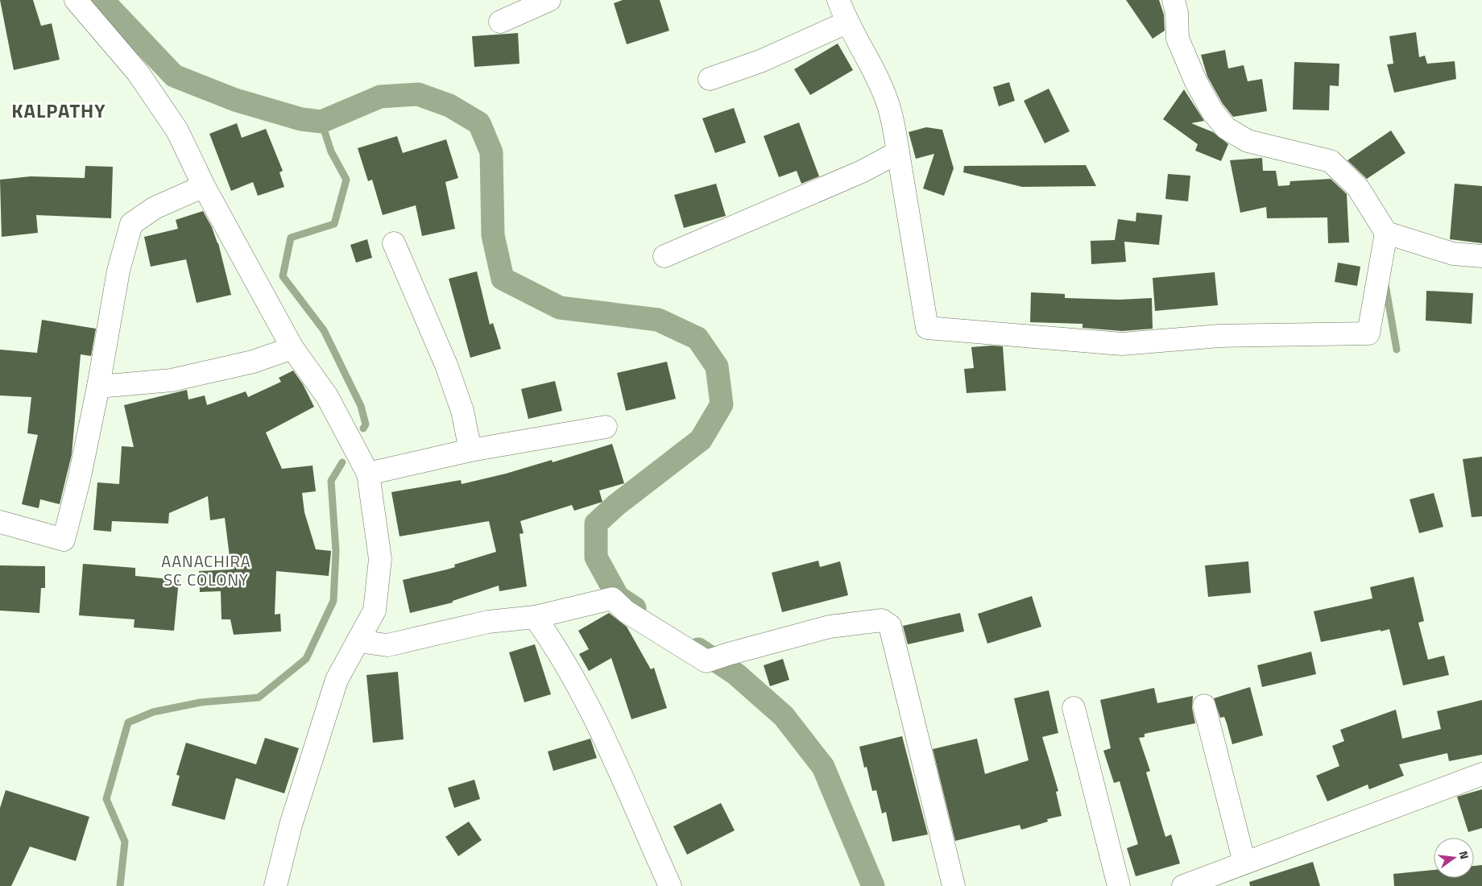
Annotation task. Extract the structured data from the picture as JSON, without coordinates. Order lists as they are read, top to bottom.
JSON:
{
  "districts": ["KALPATHY", "AANACHIRA SC COLONY"],
  "north": "right"
}
